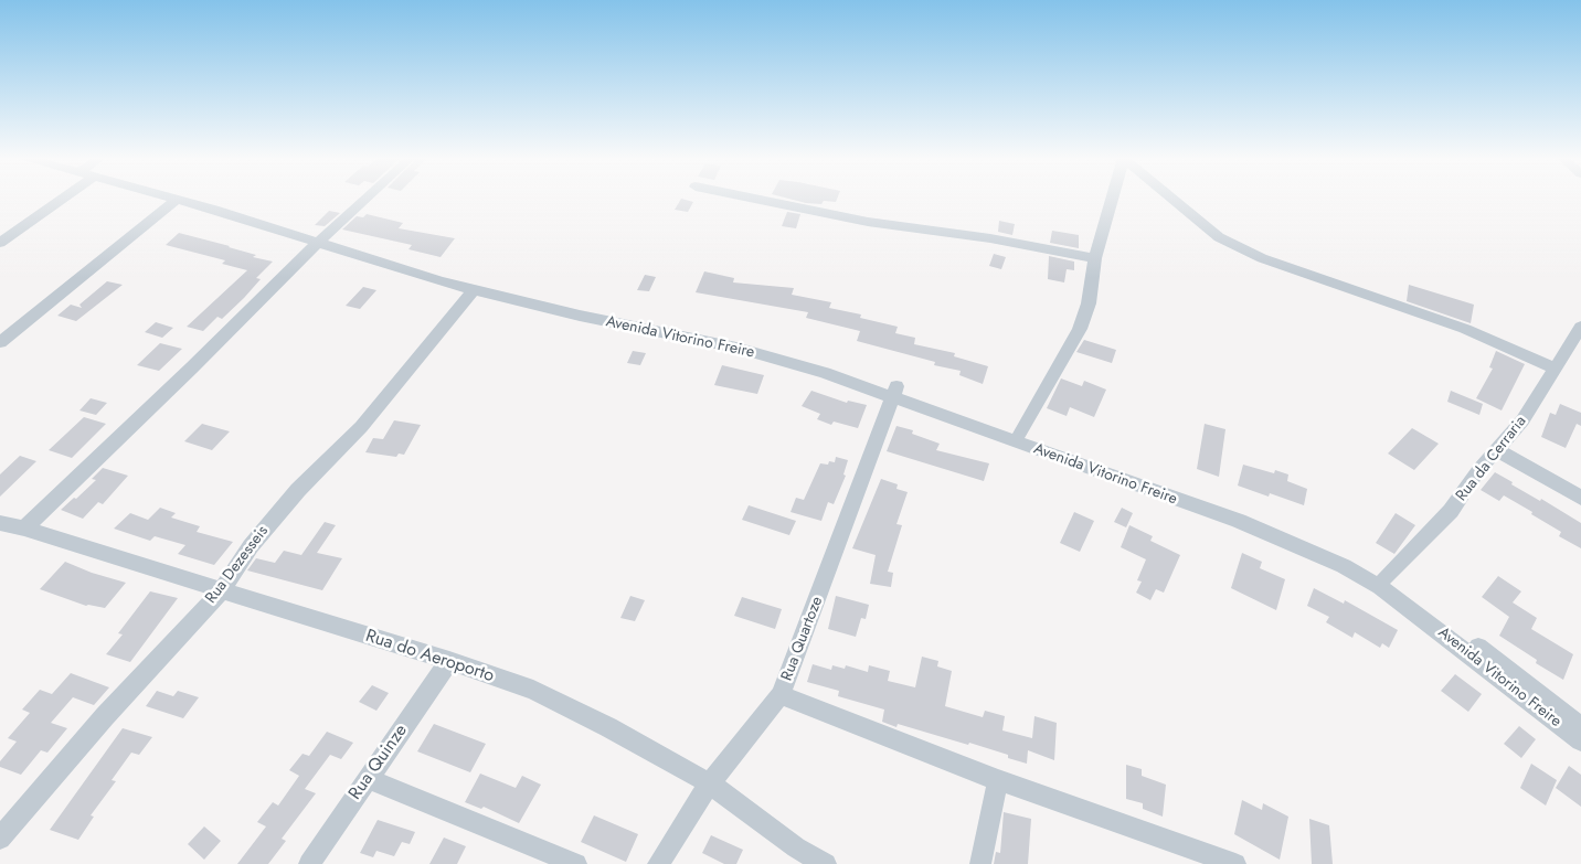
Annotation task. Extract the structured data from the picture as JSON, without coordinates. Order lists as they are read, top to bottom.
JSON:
{
  "streets": {
    "street": [
      "Avenida Vitorino Freire",
      "Rua da Cerraria",
      "Rua Dezesseis",
      "Rua Quartoze",
      "Rua do Aeroporto",
      "Rua Quinze"
    ]
  },
  "crossings": [
    ["Avenida Vitorino Freire", "Rua da Cerraria"],
    ["Avenida Vitorino Freire", "Rua Dezesseis"],
    ["Avenida Vitorino Freire", "Rua Quartoze"],
    ["Rua Dezesseis", "Rua do Aeroporto"],
    ["Rua Quartoze", "Rua do Aeroporto"],
    ["Rua do Aeroporto", "Rua Quinze"]
  ]
}
